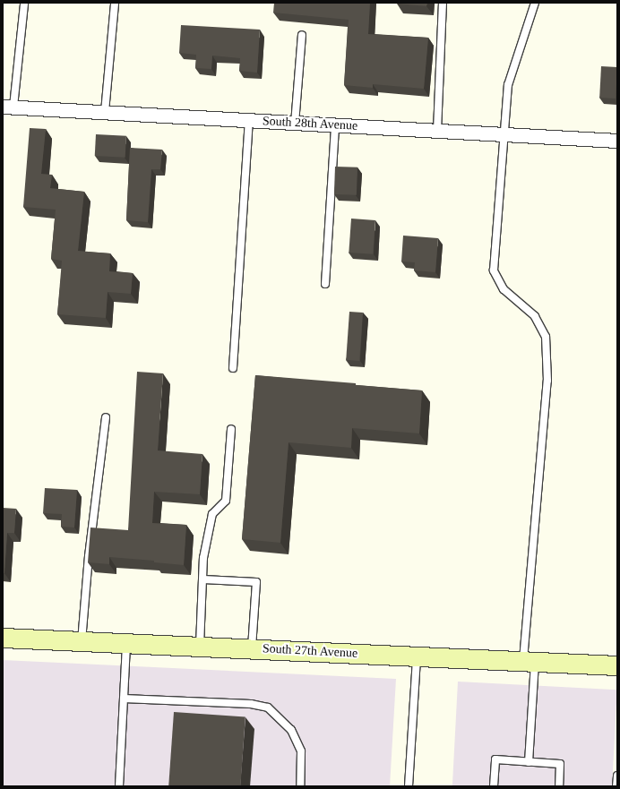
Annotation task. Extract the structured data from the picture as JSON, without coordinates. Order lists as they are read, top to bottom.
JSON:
{
  "streets": {
    "main road": ["South 27th Avenue"],
    "street": ["South 28th Avenue"]
  }
}
